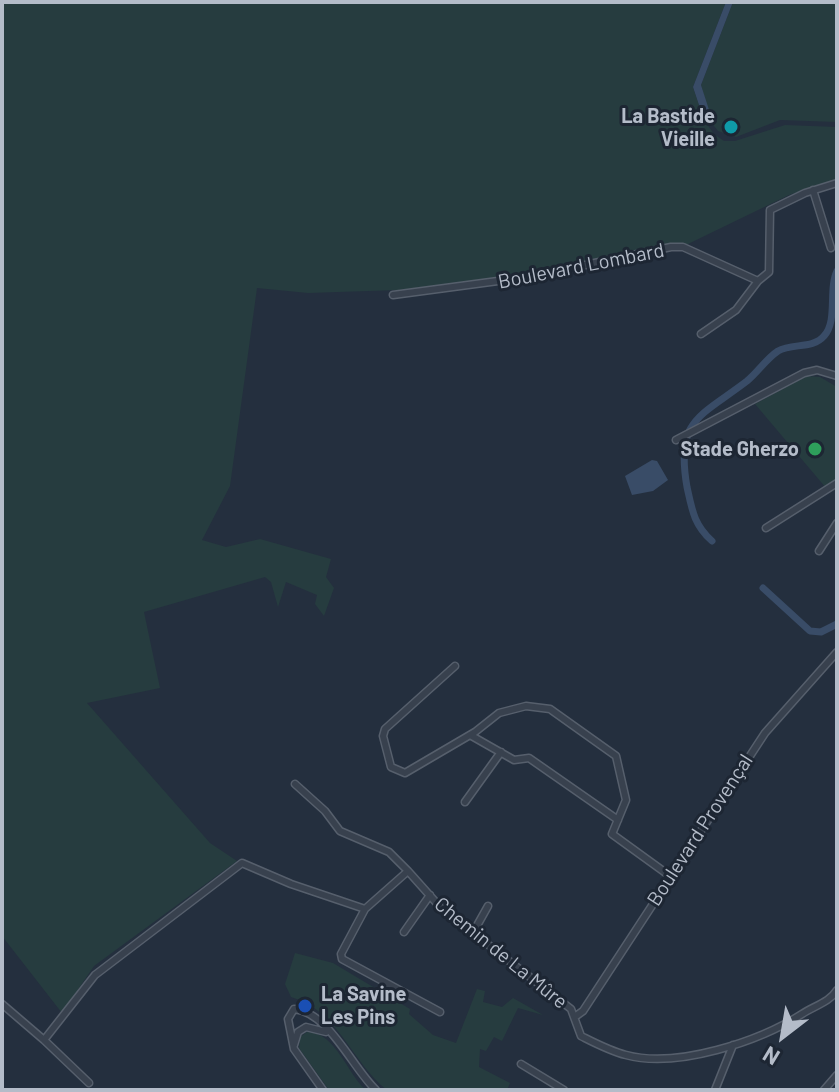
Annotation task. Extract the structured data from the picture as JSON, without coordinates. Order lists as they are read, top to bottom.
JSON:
{
  "streets": {
    "street": ["Boulevard Lombard", "Boulevard Provençal", "Chemin de La Mûre"]
  },
  "crossings": [
    ["Boulevard Provençal", "Chemin de La Mûre"]
  ],
  "places": ["La Bastide Vieille", "Stade Gherzo", "La Savine Les Pins"],
  "north": "bottom left"
}
